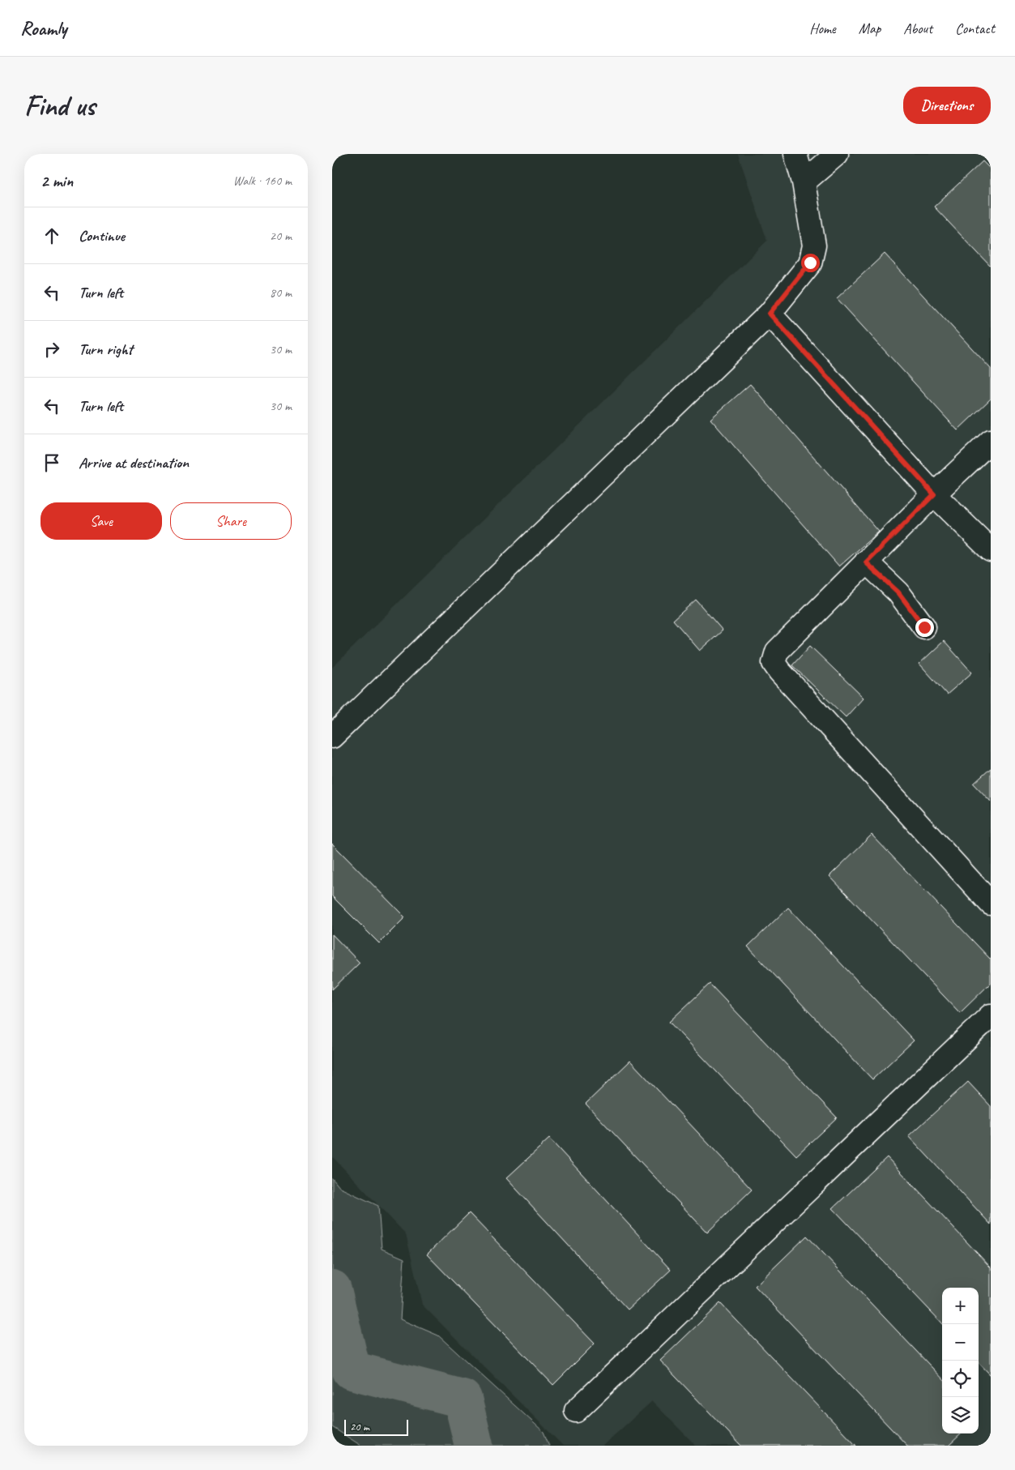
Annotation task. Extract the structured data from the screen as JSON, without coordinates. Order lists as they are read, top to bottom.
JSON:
{
  "scale_bar": "20 m",
  "page": {
    "header": "Roamly",
    "nav": [
      "Home",
      "Map",
      "About",
      "Contact"
    ],
    "buttons": [
      "Directions",
      ["Save", "Share"]
    ],
    "title": "Find us",
    "heading": ["2 min", "Walk · 160 m"],
    "list": [
      ["Continue", "20 m"],
      ["Turn left", "80 m"],
      ["Turn right", "30 m"],
      ["Turn left", "30 m"],
      "Arrive at destination"
    ],
    "map_buttons": ["+", "−"],
    "scale": "20 m"
  }
}
